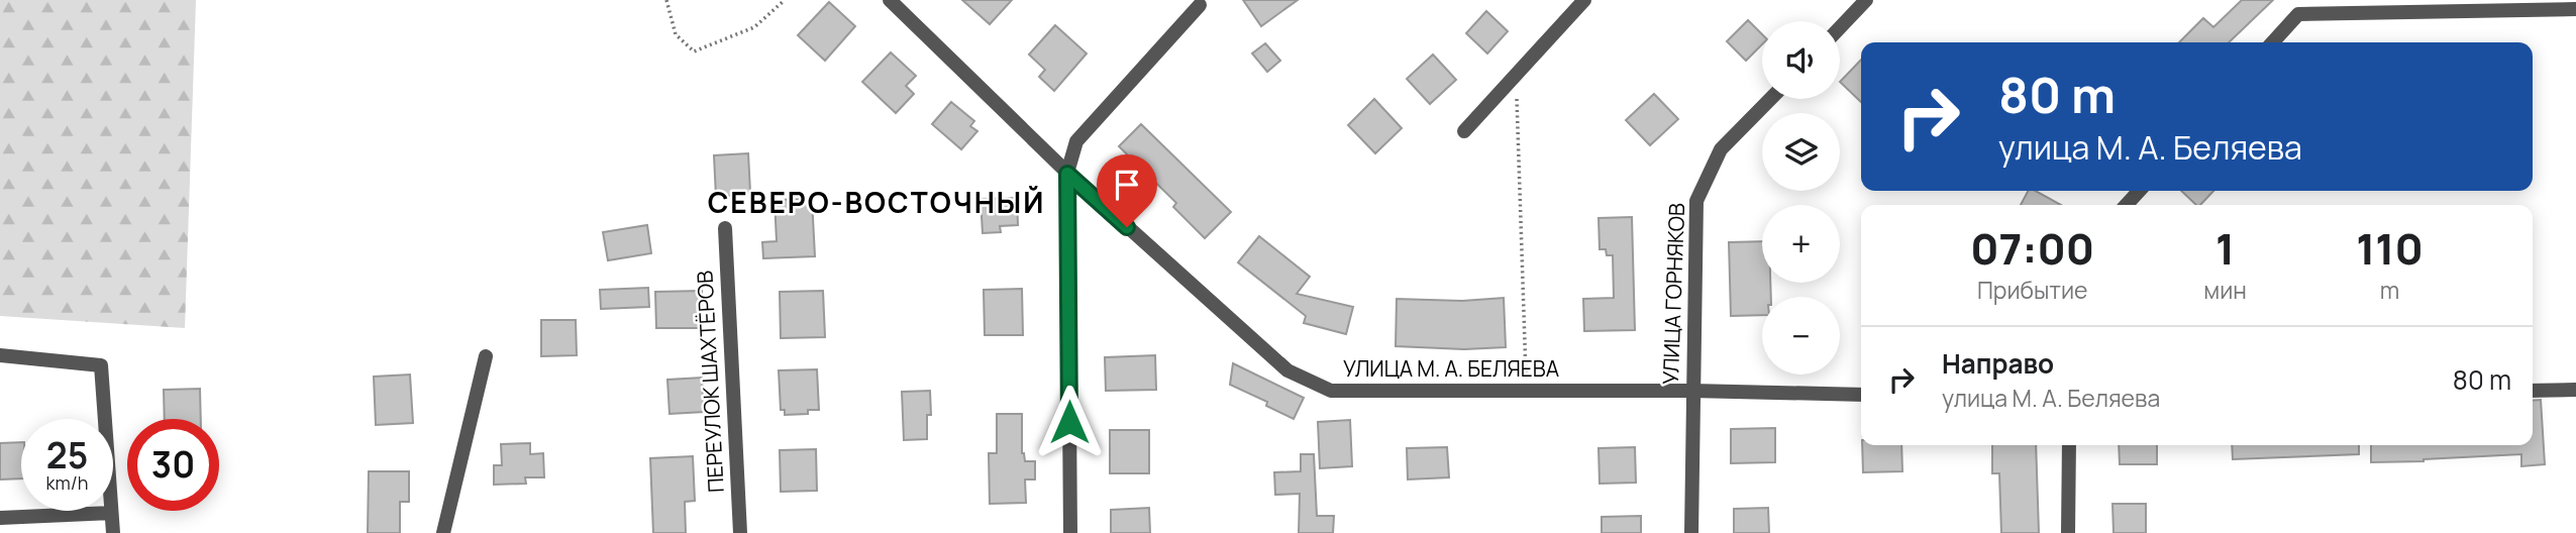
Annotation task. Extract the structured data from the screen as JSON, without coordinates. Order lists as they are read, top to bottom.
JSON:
{
  "streets": {
    "street": ["УЛИЦА ГОРНЯКОВ", "УЛИЦА М. А. БЕЛЯЕВА", "ПЕРЕУЛОК ШАХТЁРОВ"]
  },
  "crossings": [
    ["УЛИЦА ГОРНЯКОВ", "УЛИЦА М. А. БЕЛЯЕВА"]
  ],
  "districts": ["СЕВЕРО-ВОСТОЧНЫЙ"],
  "page": {
    "map_buttons": ["+", "−"],
    "turn": ["80 m", "улица М. А. Беляева"],
    "eta": [
      "07:00",
      "Прибытие",
      "1",
      "мин",
      "110",
      "m"
    ],
    "list": [
      {
        "name": "Направо",
        "note": "улица М. А. Беляева",
        "value": "80 m"
      }
    ],
    "speed": "25 km/h",
    "limit": "30"
  }
}
